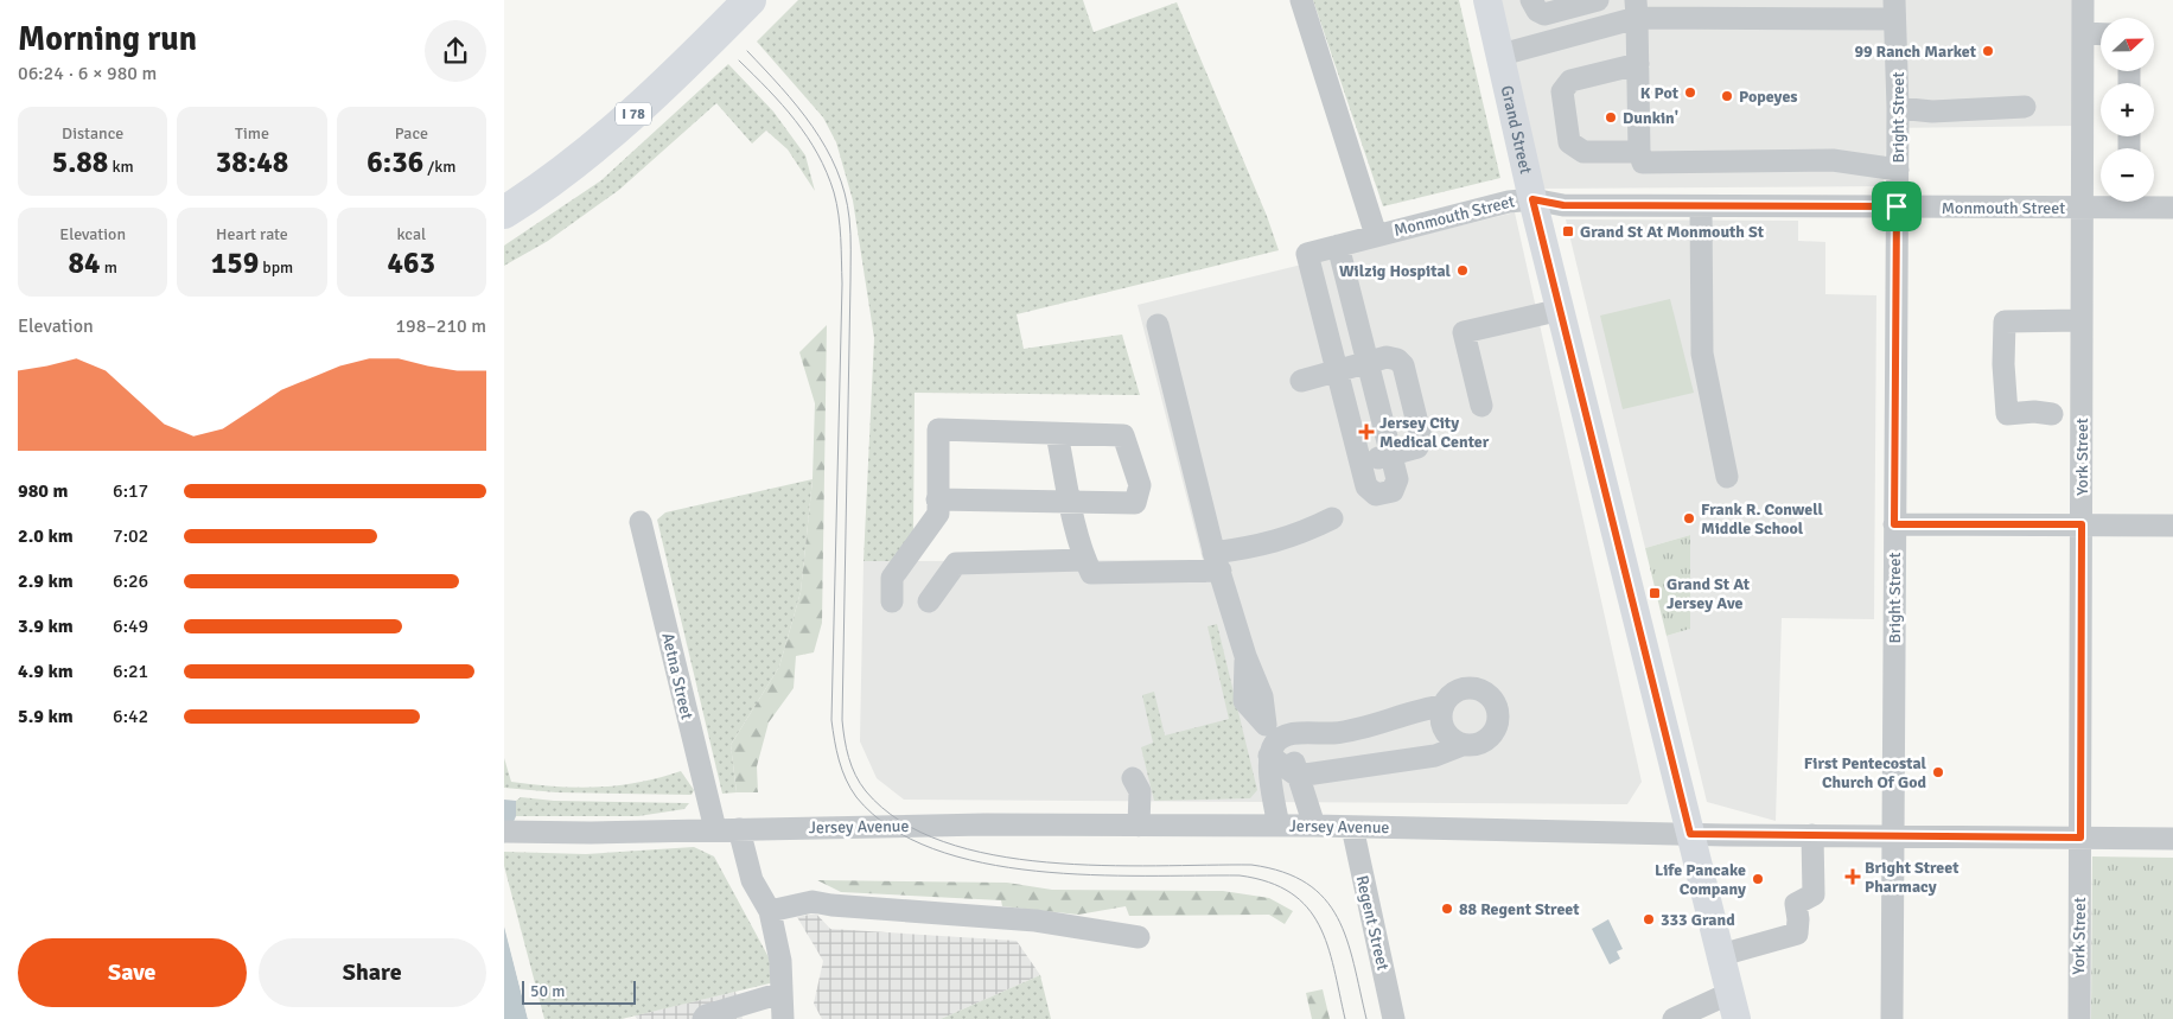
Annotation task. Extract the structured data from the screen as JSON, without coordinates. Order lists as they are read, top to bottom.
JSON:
{
  "streets": {
    "highway": ["I 78"],
    "main road": ["Grand Street"],
    "street": [
      "Bright Street",
      "Monmouth Street",
      "York Street",
      "Aetna Street",
      "Jersey Avenue",
      "Regent Street"
    ]
  },
  "crossings": [
    ["Bright Street", "Monmouth Street"],
    ["Bright Street", "Jersey Avenue"],
    ["Grand Street", "Monmouth Street"],
    ["Grand Street", "Jersey Avenue"],
    ["Monmouth Street", "York Street"],
    ["York Street", "Jersey Avenue"],
    ["Aetna Street", "Jersey Avenue"],
    ["Jersey Avenue", "Regent Street"]
  ],
  "places": {
    "other": [
      "99 Ranch Market",
      "K Pot",
      "Popeyes",
      "Dunkin'",
      "Wilzig Hospital",
      "Frank R. Conwell Middle School",
      "First Pentecostal Church Of God",
      "Life Pancake Company",
      "88 Regent Street",
      "333 Grand"
    ],
    "transit": ["Grand St At Monmouth St", "Grand St At Jersey Ave"],
    "health": ["Jersey City Medical Center", "Bright Street Pharmacy"]
  },
  "scale_bar": "50 m",
  "north": "right",
  "page": {
    "heading": ["Morning run", "06:24 · 6 × 980 m"],
    "map_buttons": ["+", "−"],
    "stats": [
      ["Distance", "5.88 km"],
      ["Time", "38:48"],
      ["Pace", "6:36 /km"],
      ["Elevation", "84 m"],
      ["Heart rate", "159 bpm"],
      ["kcal", "463"]
    ],
    "chart": ["Elevation", "198–210 m"],
    "list": [
      {
        "name": "980 m",
        "note": "6:17"
      },
      {
        "name": "2.0 km",
        "note": "7:02"
      },
      {
        "name": "2.9 km",
        "note": "6:26"
      },
      {
        "name": "3.9 km",
        "note": "6:49"
      },
      {
        "name": "4.9 km",
        "note": "6:21"
      },
      {
        "name": "5.9 km",
        "note": "6:42"
      }
    ],
    "buttons": ["Save", "Share"],
    "scale": "50 m"
  }
}
